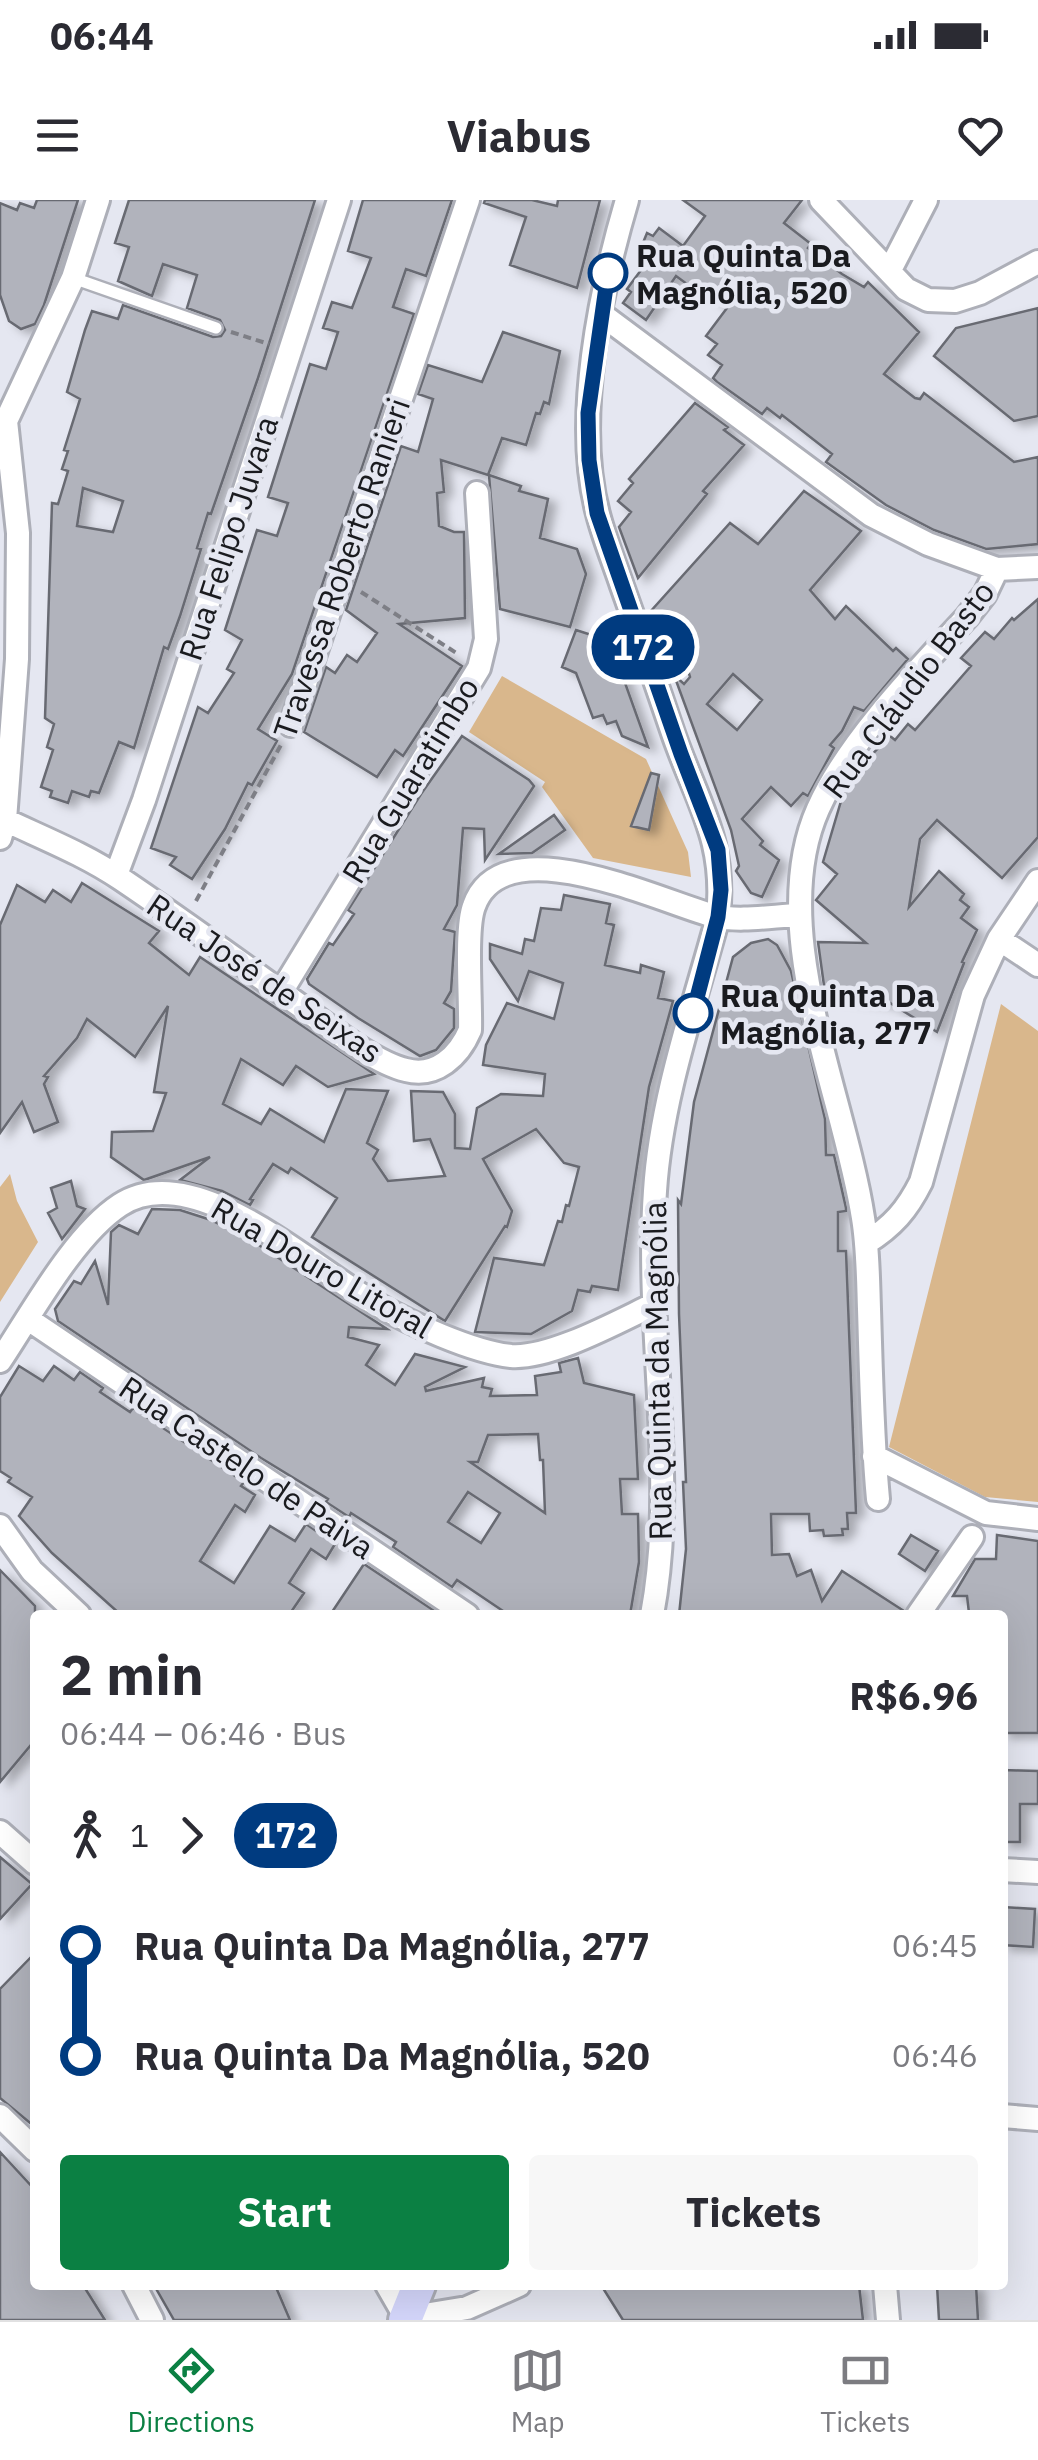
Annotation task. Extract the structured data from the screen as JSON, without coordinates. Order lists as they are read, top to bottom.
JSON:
{
  "streets": {
    "street": [
      "Rua Felipo Juvara",
      "Travessa Roberto Ranieri",
      "Rua Cláudio Basto",
      "Rua Guaratimbo",
      "Rua José de Seixas",
      "Rua Douro Litoral",
      "Rua Quinta da Magnólia",
      "Rua Castelo de Paiva"
    ]
  },
  "crossings": [
    ["Rua Felipo Juvara", "Rua José de Seixas"],
    ["Travessa Roberto Ranieri", "Rua José de Seixas"],
    ["Rua Cláudio Basto", "Rua José de Seixas"],
    ["Rua Guaratimbo", "Rua José de Seixas"],
    ["Rua José de Seixas", "Rua Quinta da Magnólia"],
    ["Rua Douro Litoral", "Rua Quinta da Magnólia"],
    ["Rua Douro Litoral", "Rua Castelo de Paiva"]
  ],
  "places": ["Rua Quinta Da Magnólia, 520", "Rua Quinta Da Magnólia, 277"],
  "lines": ["bus line 172"],
  "page": {
    "status": "06:44",
    "header": "Viabus",
    "on_map": "172",
    "heading": ["2 min", "06:44 – 06:46 · Bus", "R$6.96"],
    "legs": ["1", "172"],
    "list": [
      {
        "name": "Rua Quinta Da Magnólia, 277",
        "value": "06:45"
      },
      {
        "name": "Rua Quinta Da Magnólia, 520",
        "value": "06:46"
      }
    ],
    "buttons": ["Start", "Tickets"],
    "tabs": ["Directions", "Map", "Tickets"]
  }
}
